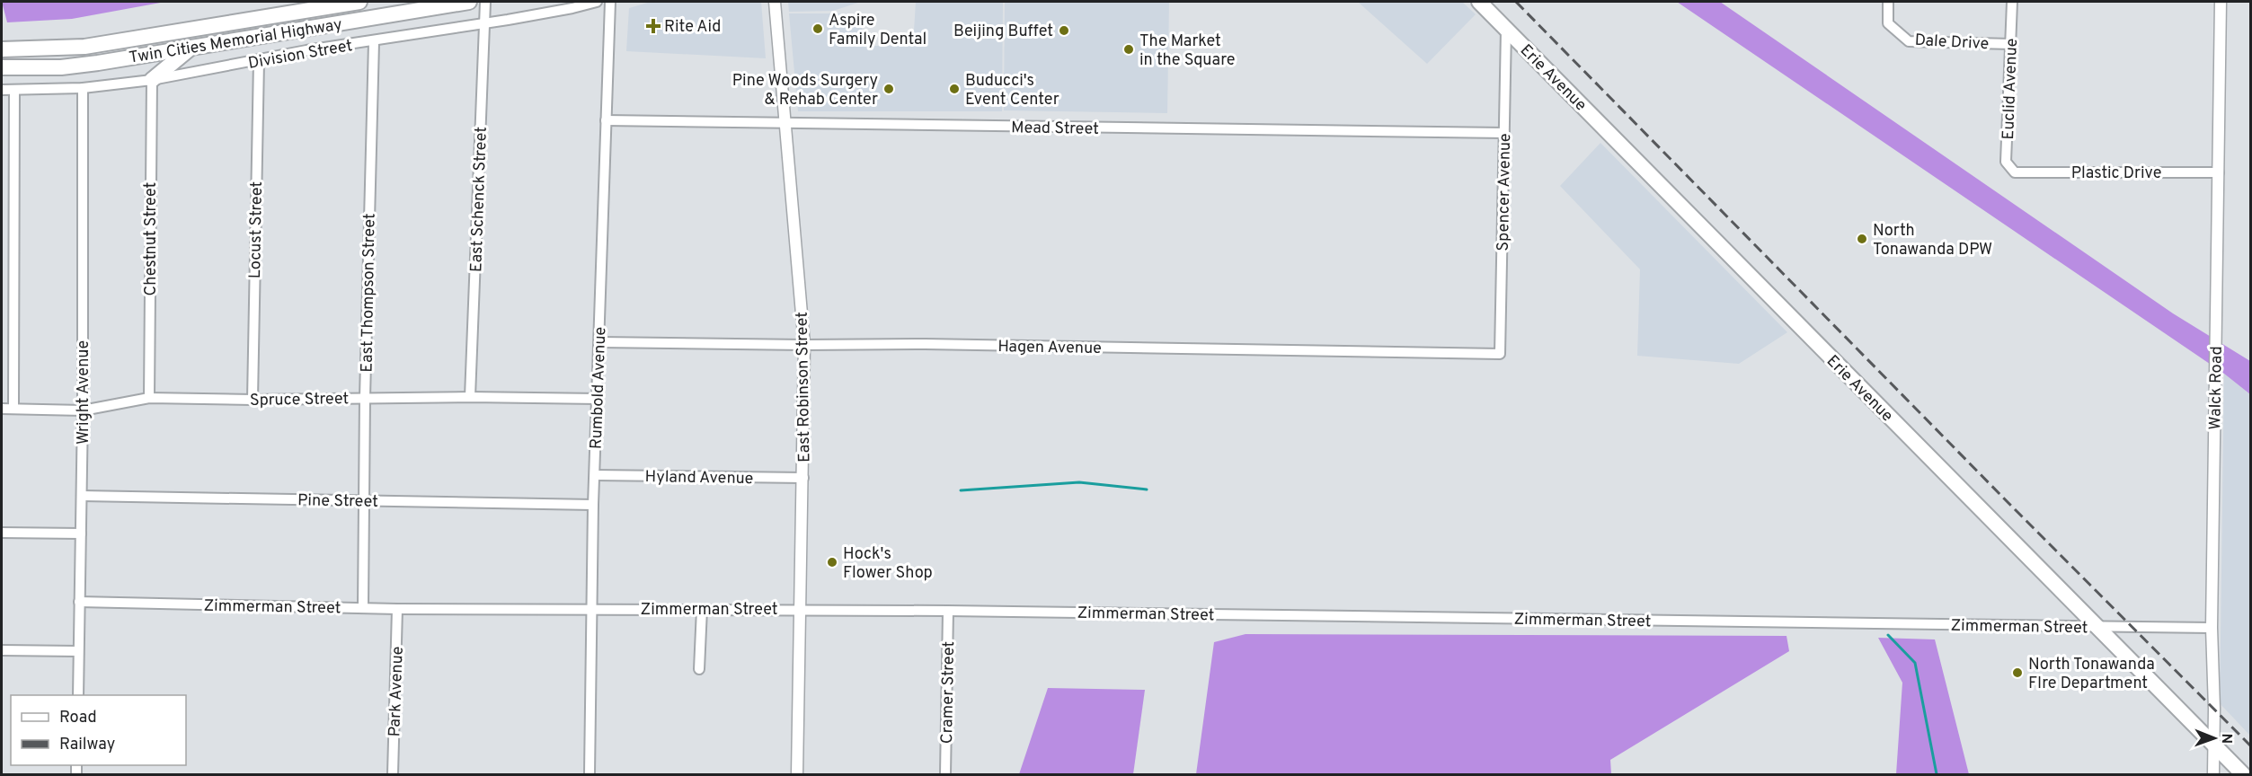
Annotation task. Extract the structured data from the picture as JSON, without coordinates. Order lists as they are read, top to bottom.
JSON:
{
  "streets": {
    "main road": ["Twin Cities Memorial Highway", "Erie Avenue"],
    "street": [
      "Dale Drive",
      "Division Street",
      "Euclid Avenue",
      "Mead Street",
      "Plastic Drive",
      "Spencer Avenue",
      "East Schenck Street",
      "Locust Street",
      "Chestnut Street",
      "East Thompson Street",
      "Hagen Avenue",
      "East Robinson Street",
      "Rumbold Avenue",
      "Walck Road",
      "Wright Avenue",
      "Spruce Street",
      "Hyland Avenue",
      "Pine Street",
      "Zimmerman Street",
      "Park Avenue",
      "Cramer Street"
    ]
  },
  "crossings": [
    ["Dale Drive", "Euclid Avenue"],
    ["Division Street", "East Schenck Street"],
    ["Division Street", "Locust Street"],
    ["Division Street", "Chestnut Street"],
    ["Division Street", "East Thompson Street"],
    ["Division Street", "Wright Avenue"],
    ["Erie Avenue", "Spencer Avenue"],
    ["Erie Avenue", "Walck Road"],
    ["Erie Avenue", "Zimmerman Street"],
    ["Euclid Avenue", "Plastic Drive"],
    ["Mead Street", "Spencer Avenue"],
    ["Mead Street", "East Robinson Street"],
    ["Mead Street", "Rumbold Avenue"],
    ["Plastic Drive", "Walck Road"],
    ["Spencer Avenue", "Hagen Avenue"],
    ["East Schenck Street", "Spruce Street"],
    ["Locust Street", "Spruce Street"],
    ["Chestnut Street", "Spruce Street"],
    ["East Thompson Street", "Spruce Street"],
    ["East Thompson Street", "Pine Street"],
    ["East Thompson Street", "Zimmerman Street"],
    ["Hagen Avenue", "East Robinson Street"],
    ["Hagen Avenue", "Rumbold Avenue"],
    ["East Robinson Street", "Hyland Avenue"],
    ["East Robinson Street", "Zimmerman Street"],
    ["Rumbold Avenue", "Spruce Street"],
    ["Rumbold Avenue", "Hyland Avenue"],
    ["Rumbold Avenue", "Pine Street"],
    ["Rumbold Avenue", "Zimmerman Street"],
    ["Walck Road", "Zimmerman Street"],
    ["Wright Avenue", "Spruce Street"],
    ["Wright Avenue", "Pine Street"],
    ["Wright Avenue", "Zimmerman Street"],
    ["Zimmerman Street", "Park Avenue"],
    ["Zimmerman Street", "Cramer Street"]
  ],
  "places": {
    "health": ["Rite Aid"],
    "other": [
      "Aspire Family Dental",
      "Beijing Buffet",
      "The Market in the Square",
      "Pine Woods Surgery & Rehab Center",
      "Buducci's Event Center",
      "North Tonawanda DPW",
      "Hock's Flower Shop",
      "North Tonawanda FIre Department"
    ]
  },
  "legend": ["Road", "Railway"],
  "north": "right"
}
